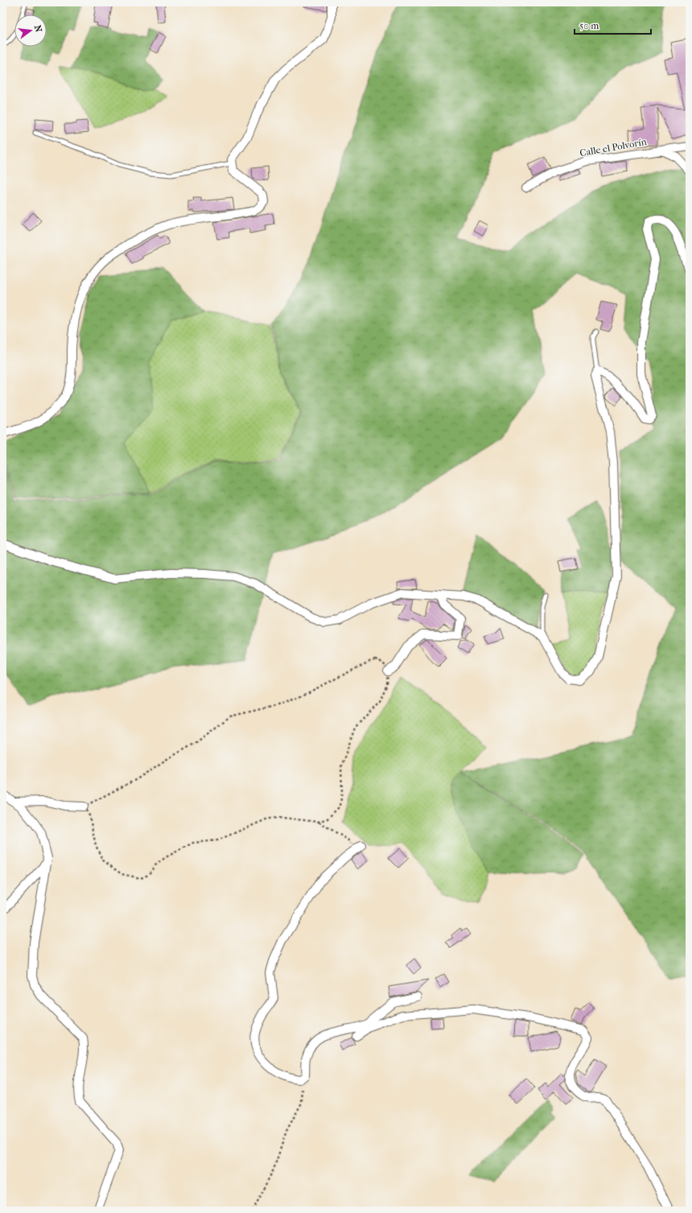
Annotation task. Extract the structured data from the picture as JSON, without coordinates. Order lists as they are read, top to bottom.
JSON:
{
  "streets": {
    "street": ["Calle el Polvorín"]
  },
  "scale_bar": "50 m",
  "north": "right"
}
